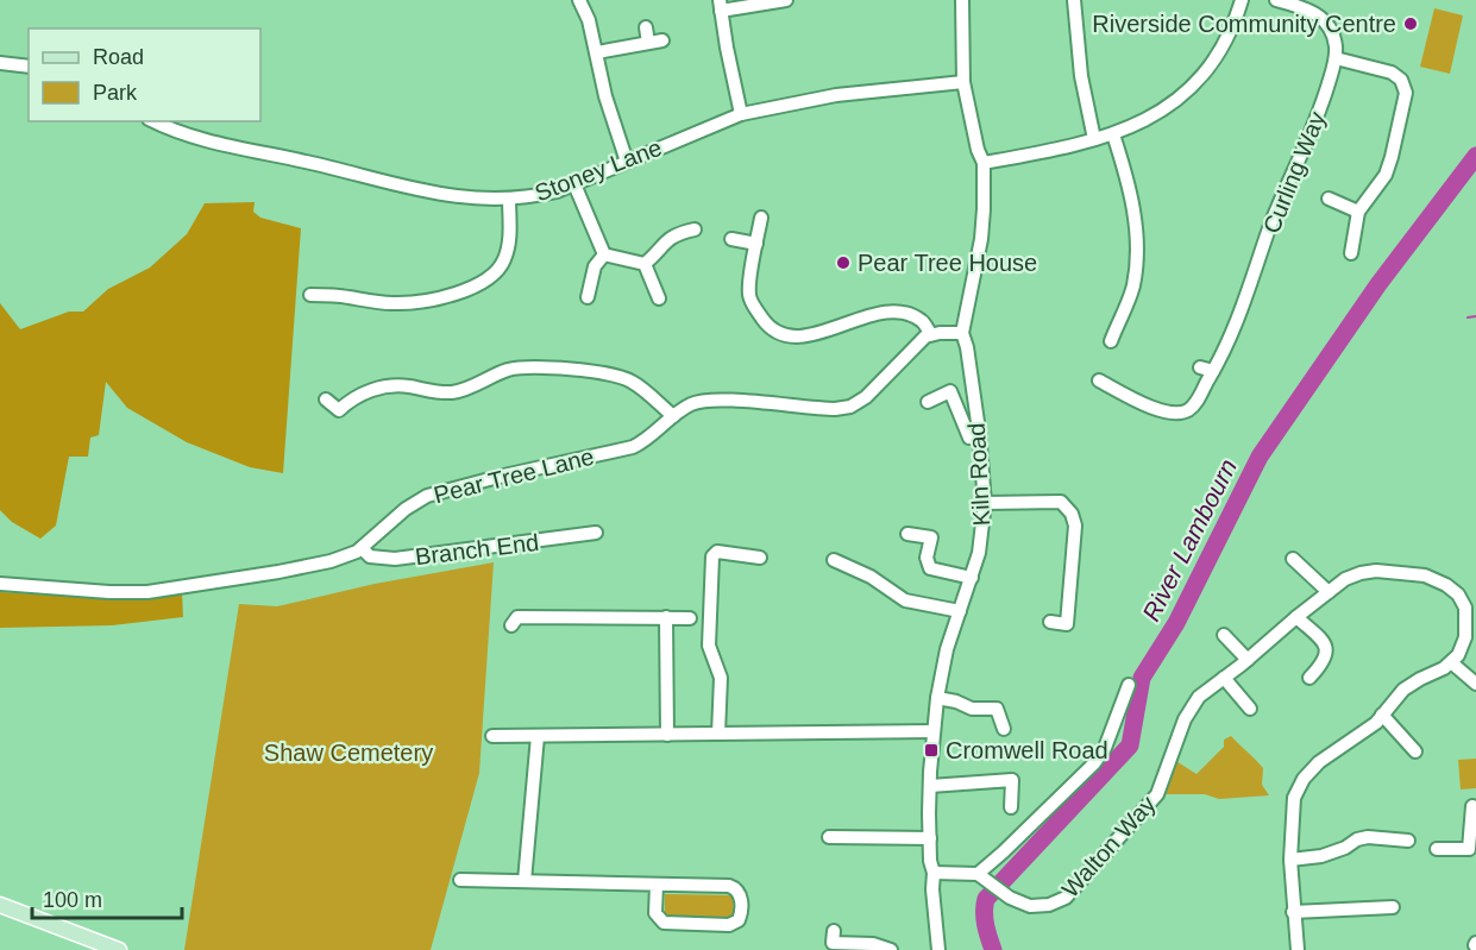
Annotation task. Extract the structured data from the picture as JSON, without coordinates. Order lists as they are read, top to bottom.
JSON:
{
  "streets": {
    "street": [
      "Stoney Lane",
      "Curling Way",
      "Kiln Road",
      "Pear Tree Lane",
      "Branch End",
      "Walton Way"
    ]
  },
  "crossings": [
    ["Stoney Lane", "Kiln Road"],
    ["Pear Tree Lane", "Branch End"]
  ],
  "water": ["River Lambourn"],
  "parks": ["Shaw Cemetery"],
  "places": {
    "other": ["Riverside Community Centre", "Pear Tree House"],
    "transit": ["Cromwell Road"]
  },
  "legend": ["Road", "Park"],
  "scale_bar": "100 m"
}
